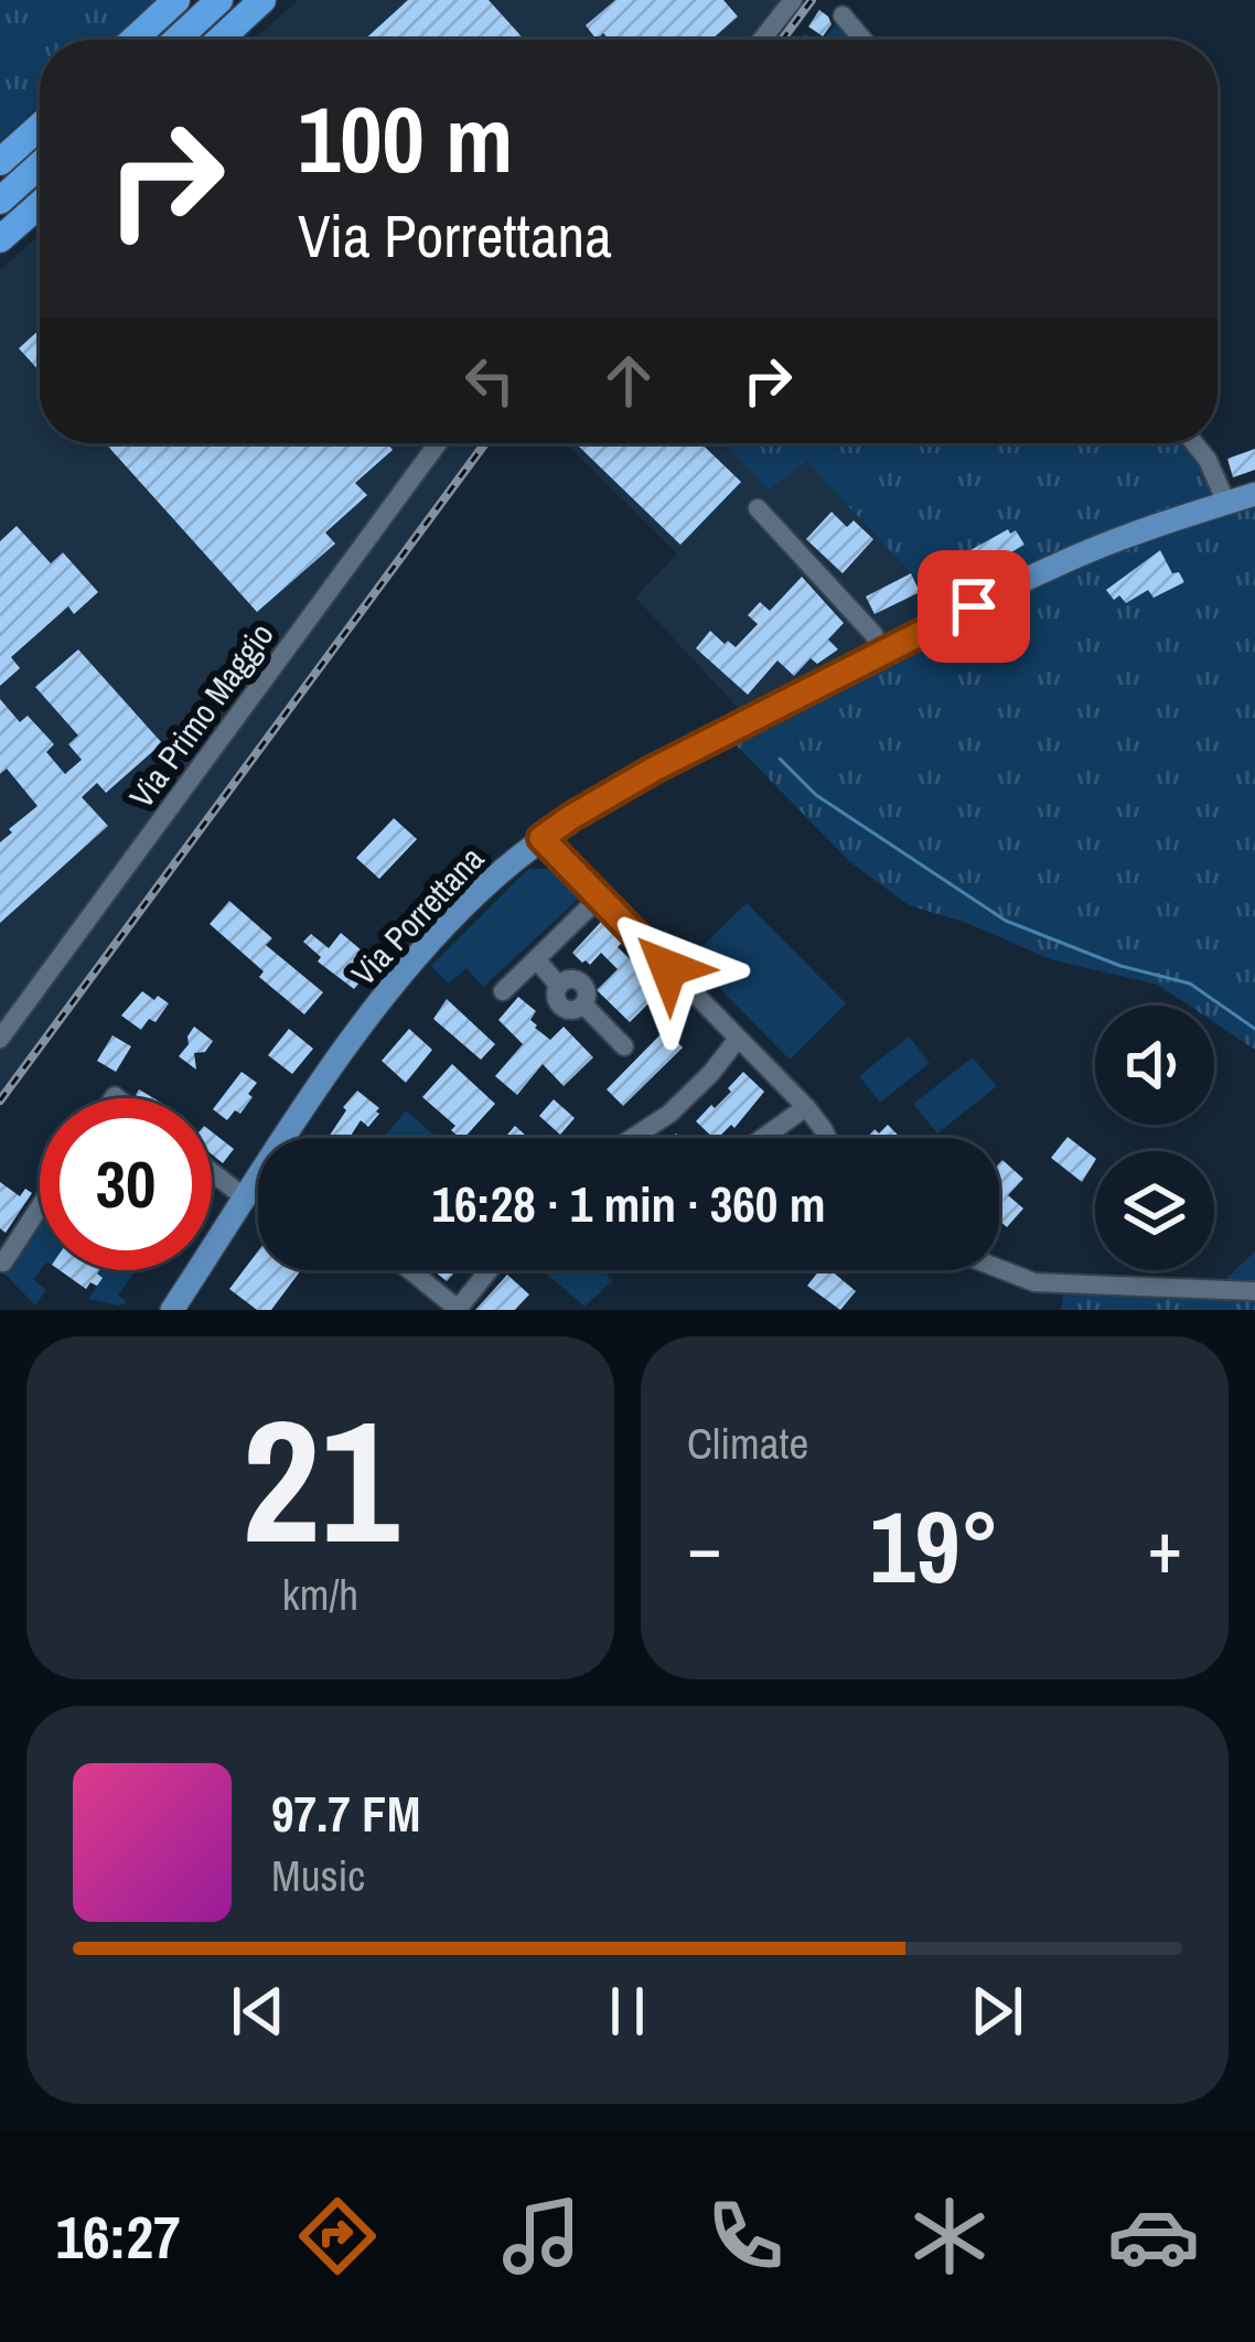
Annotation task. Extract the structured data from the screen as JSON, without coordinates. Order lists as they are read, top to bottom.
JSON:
{
  "streets": {
    "main road": ["Via Porrettana"],
    "street": ["Via Primo Maggio"]
  },
  "page": {
    "turn": ["100 m", "Via Porrettana"],
    "limit": "30",
    "trip": "16:28 · 1 min · 360 m",
    "tile": [
      ["21", "km/h"],
      "Climate"
    ],
    "heat": ["−", "19°", "+"],
    "song": ["97.7 FM", "Music"],
    "tabs": "16:27"
  }
}
